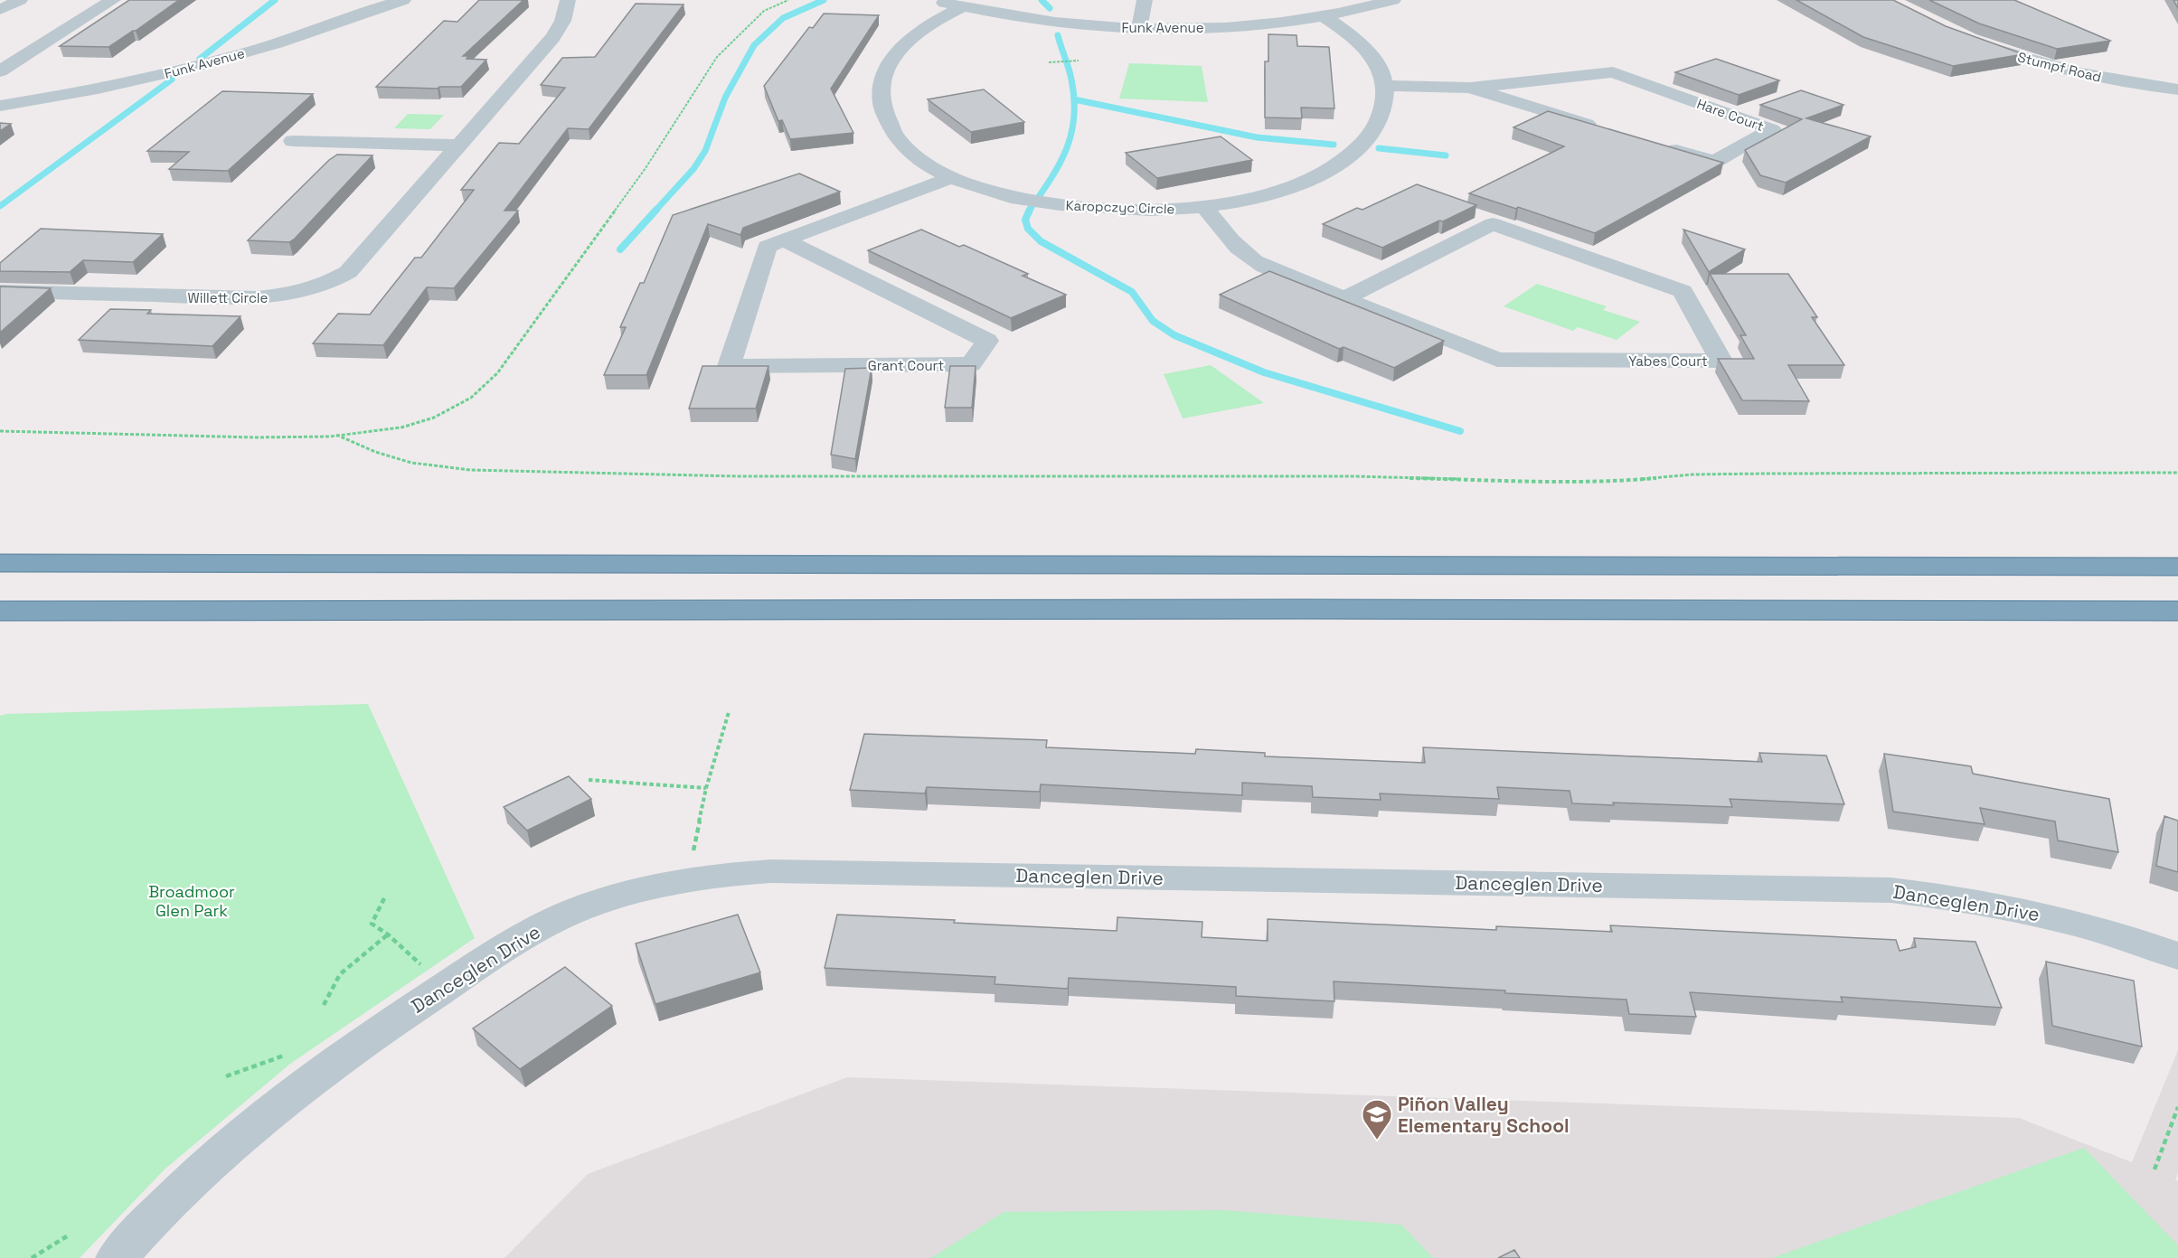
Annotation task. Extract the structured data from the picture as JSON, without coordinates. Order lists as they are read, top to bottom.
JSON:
{
  "streets": {
    "street": [
      "Funk Avenue",
      "Stumpf Road",
      "Hare Court",
      "Karopczyc Circle",
      "Willett Circle",
      "Yabes Court",
      "Grant Court",
      "Danceglen Drive"
    ]
  },
  "crossings": [
    ["Funk Avenue", "Karopczyc Circle"],
    ["Hare Court", "Karopczyc Circle"],
    ["Karopczyc Circle", "Yabes Court"],
    ["Karopczyc Circle", "Grant Court"]
  ],
  "parks": ["Broadmoor Glen Park"],
  "places": {
    "school or university": ["Piñon Valley Elementary School"]
  }
}
